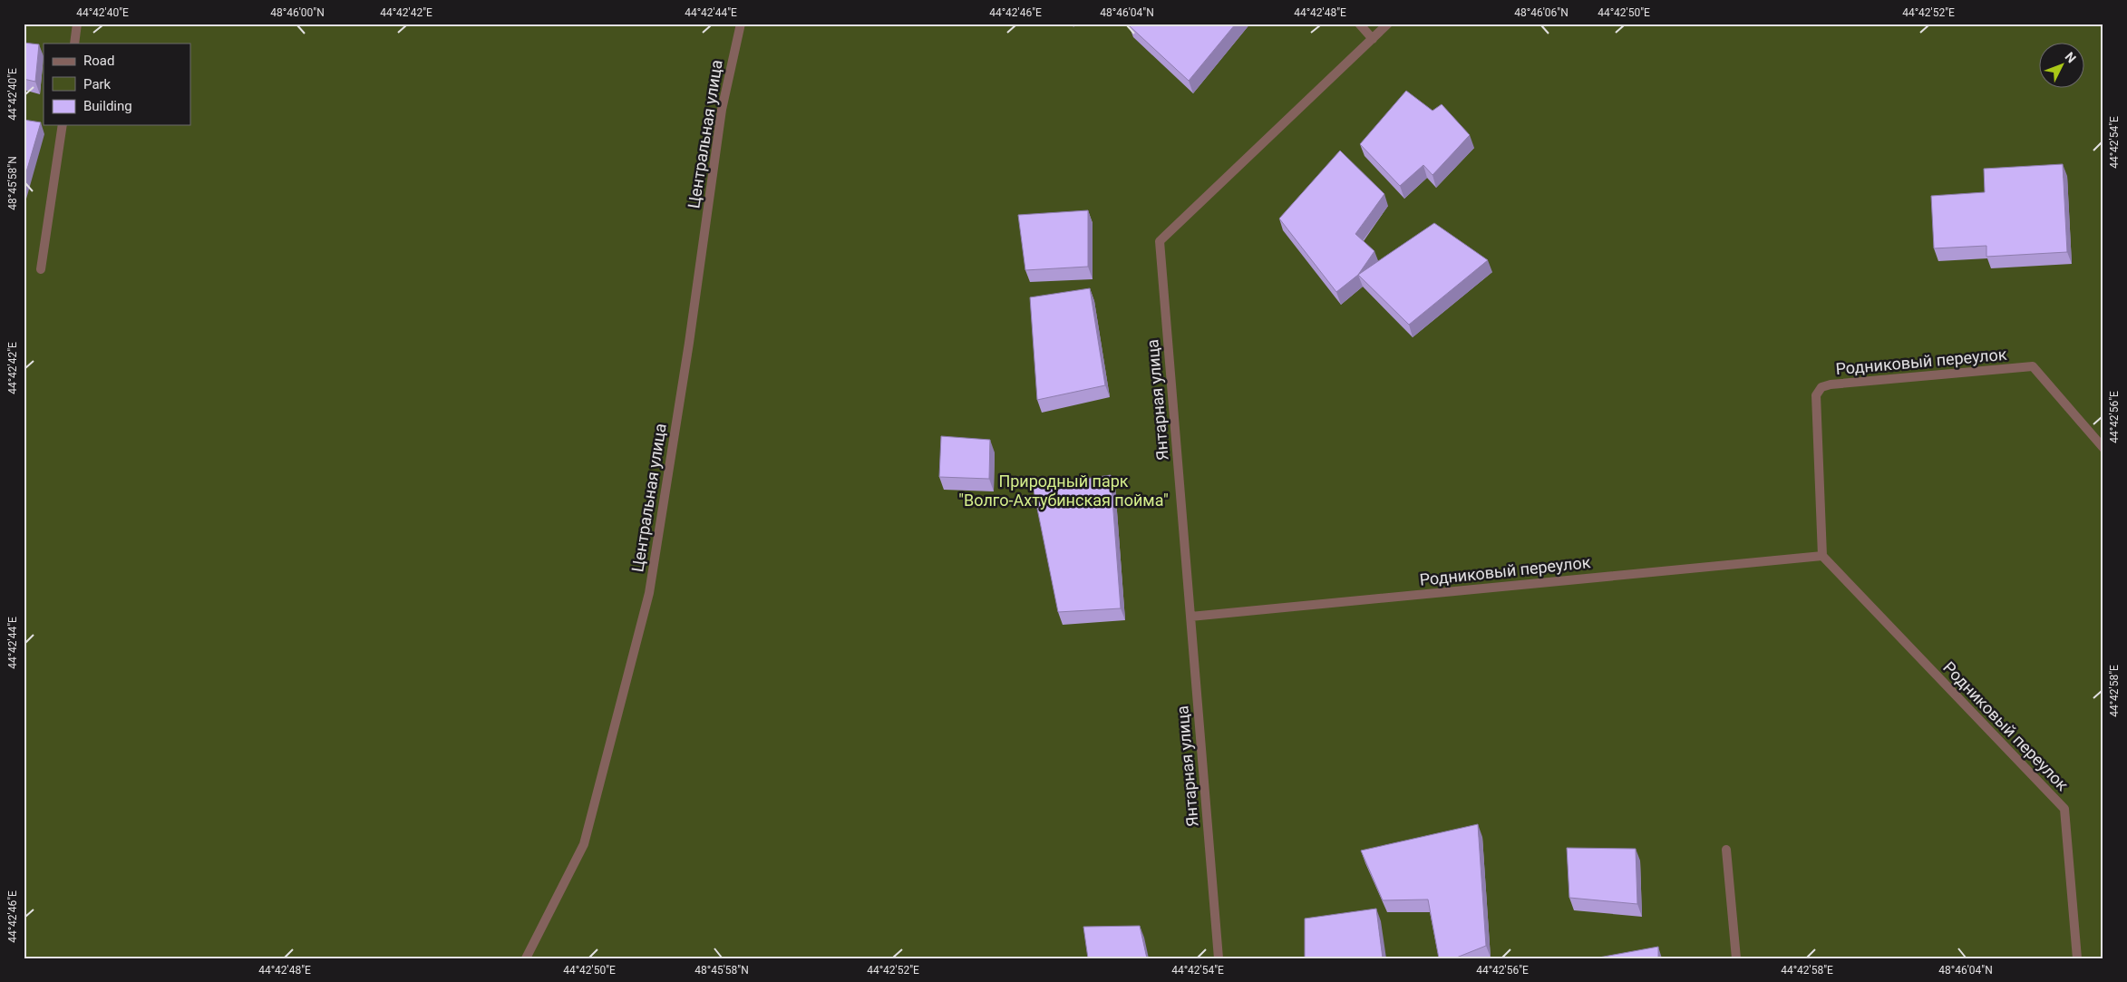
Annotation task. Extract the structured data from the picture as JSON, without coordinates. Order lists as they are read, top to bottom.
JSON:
{
  "streets": {
    "street": ["Центральная улица", "Родниковый переулок", "Янтарная улица"]
  },
  "crossings": [
    ["Родниковый переулок", "Янтарная улица"]
  ],
  "parks": ["Природный парк \"Волго-Ахтубинская пойма\""],
  "legend": ["Road", "Park", "Building"],
  "north": "top right",
  "coordinates": [
    "44°42'40\"E",
    "48°46'00\"N",
    "44°42'42\"E",
    "44°42'44\"E",
    "44°42'46\"E",
    "48°46'04\"N",
    "44°42'48\"E",
    "48°46'06\"N",
    "44°42'50\"E",
    "44°42'52\"E",
    "44°42'54\"E",
    "48°45'58\"N",
    "44°42'56\"E",
    "44°42'58\"E"
  ]
}
